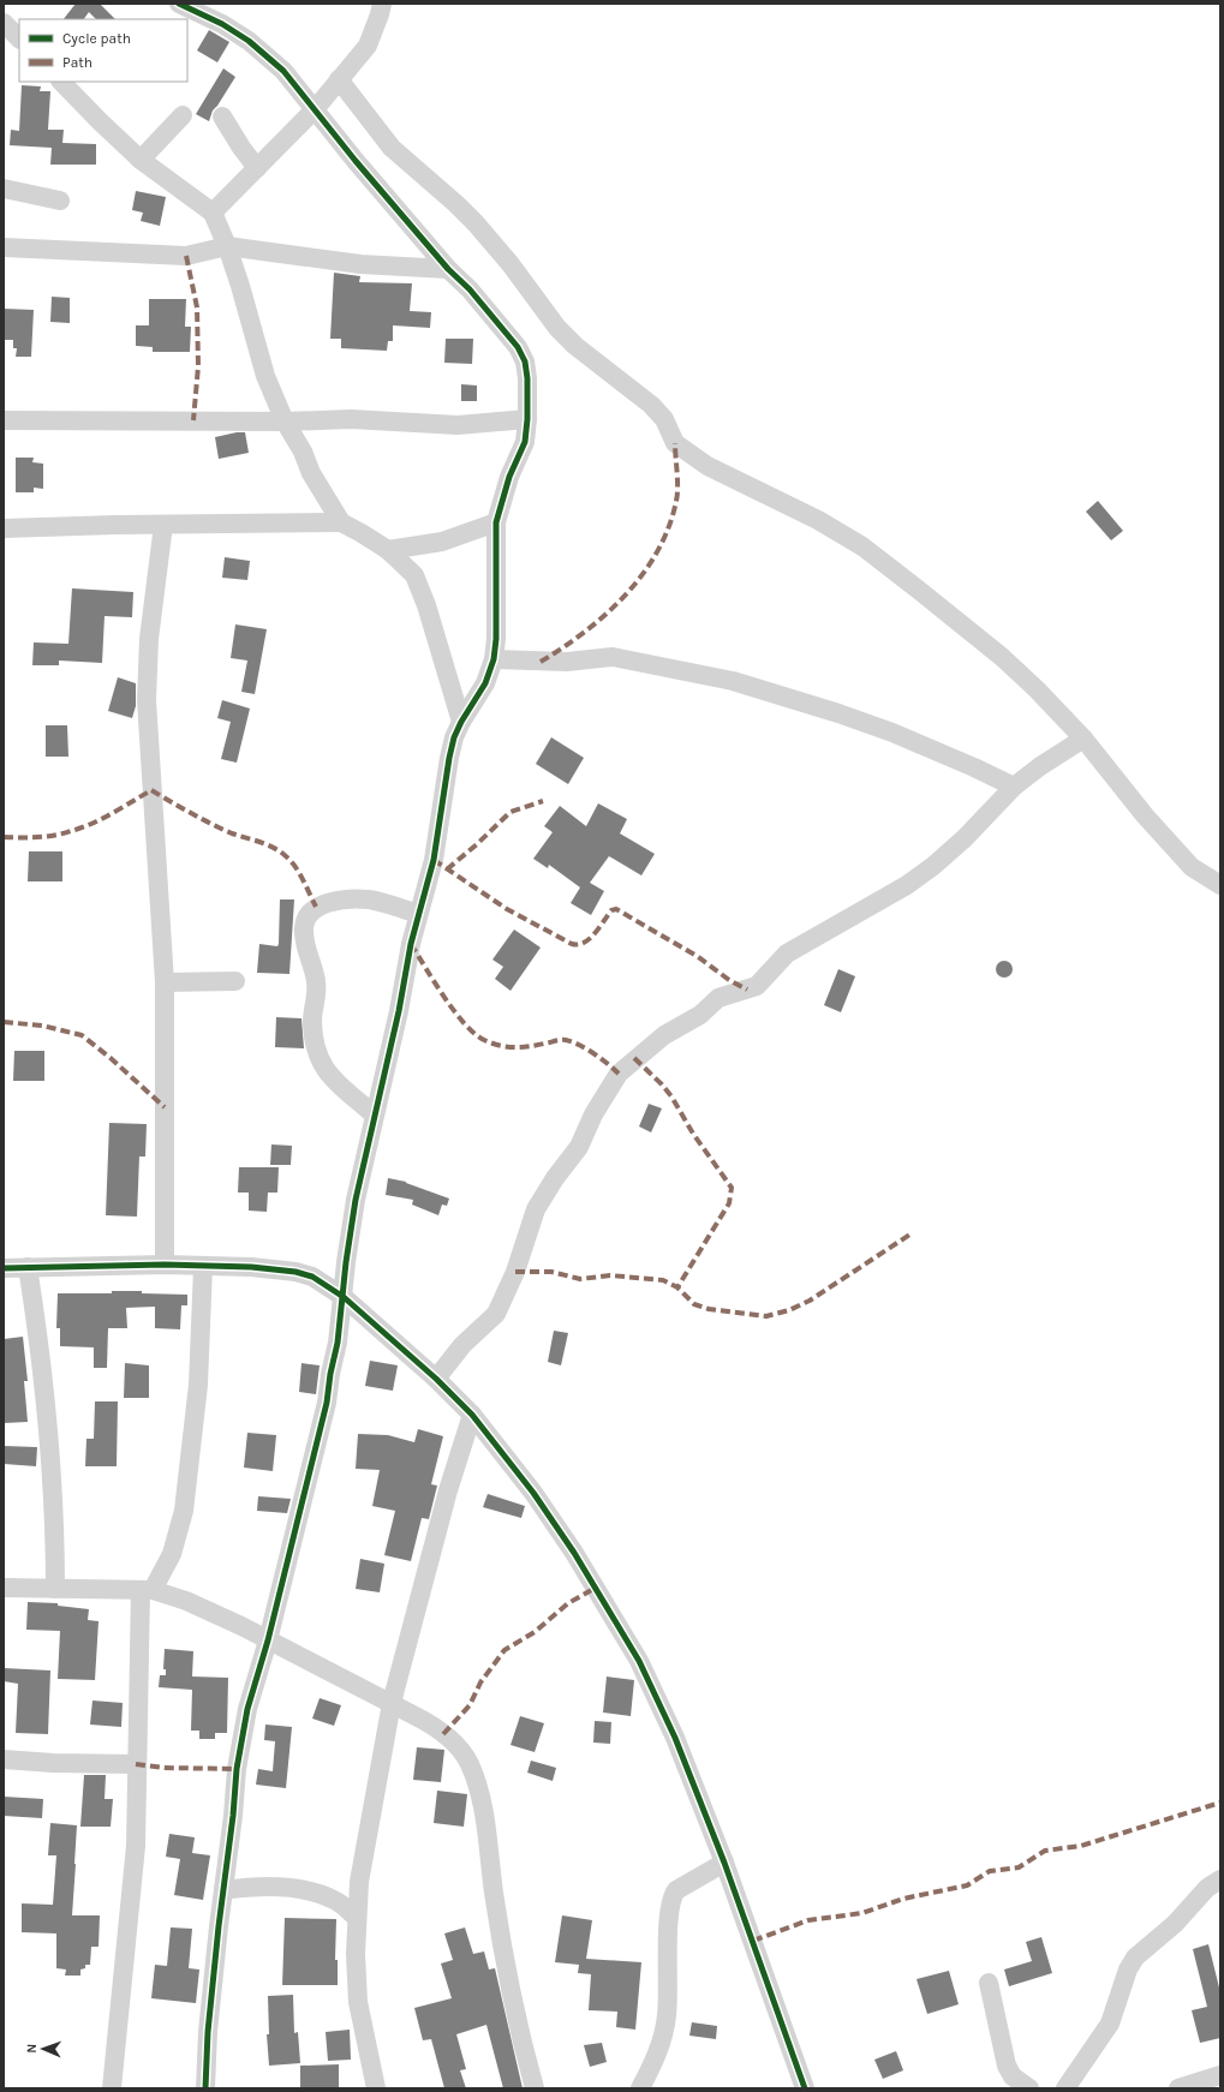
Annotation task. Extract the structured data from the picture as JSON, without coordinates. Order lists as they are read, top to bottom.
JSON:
{
  "legend": ["Cycle path", "Path"],
  "north": "left"
}
